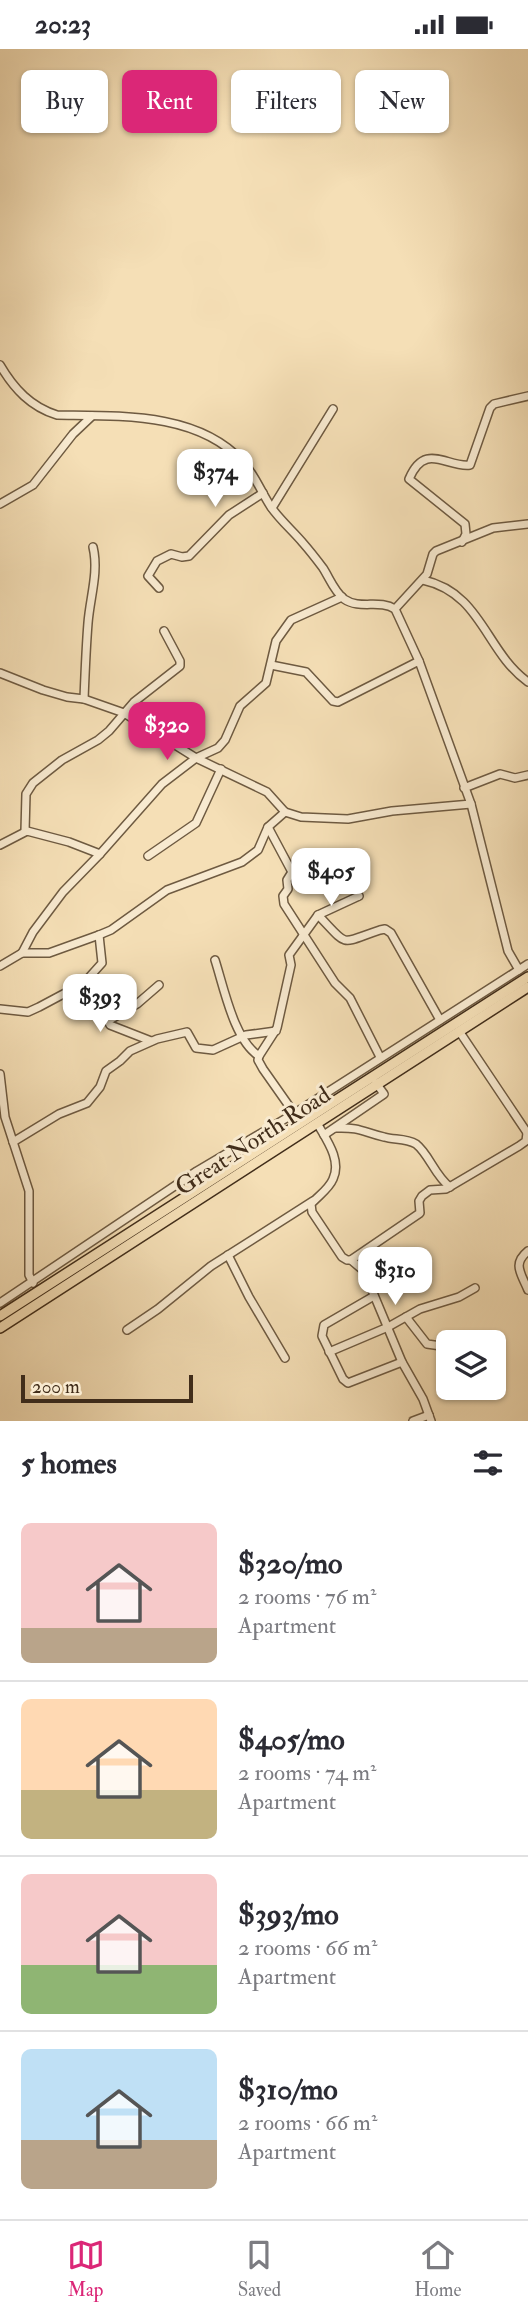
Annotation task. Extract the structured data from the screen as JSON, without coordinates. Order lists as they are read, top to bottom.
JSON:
{
  "streets": {
    "main road": ["Great North Road"]
  },
  "scale_bar": "200 m",
  "page": {
    "status": "20:23",
    "chip": [
      "Buy",
      "Rent",
      "Filters",
      "New"
    ],
    "price": [
      "$374",
      "$320",
      "$405",
      "$393",
      "$310"
    ],
    "scale": "200 m",
    "heading": "5 homes",
    "list": [
      {
        "name": "$320/mo",
        "note": "2 rooms · 76 m² · Apartment"
      },
      {
        "name": "$405/mo",
        "note": "2 rooms · 74 m² · Apartment"
      },
      {
        "name": "$393/mo",
        "note": "2 rooms · 66 m² · Apartment"
      },
      {
        "name": "$310/mo",
        "note": "2 rooms · 66 m² · Apartment"
      }
    ],
    "tabs": ["Map", "Saved", "Home"]
  }
}
